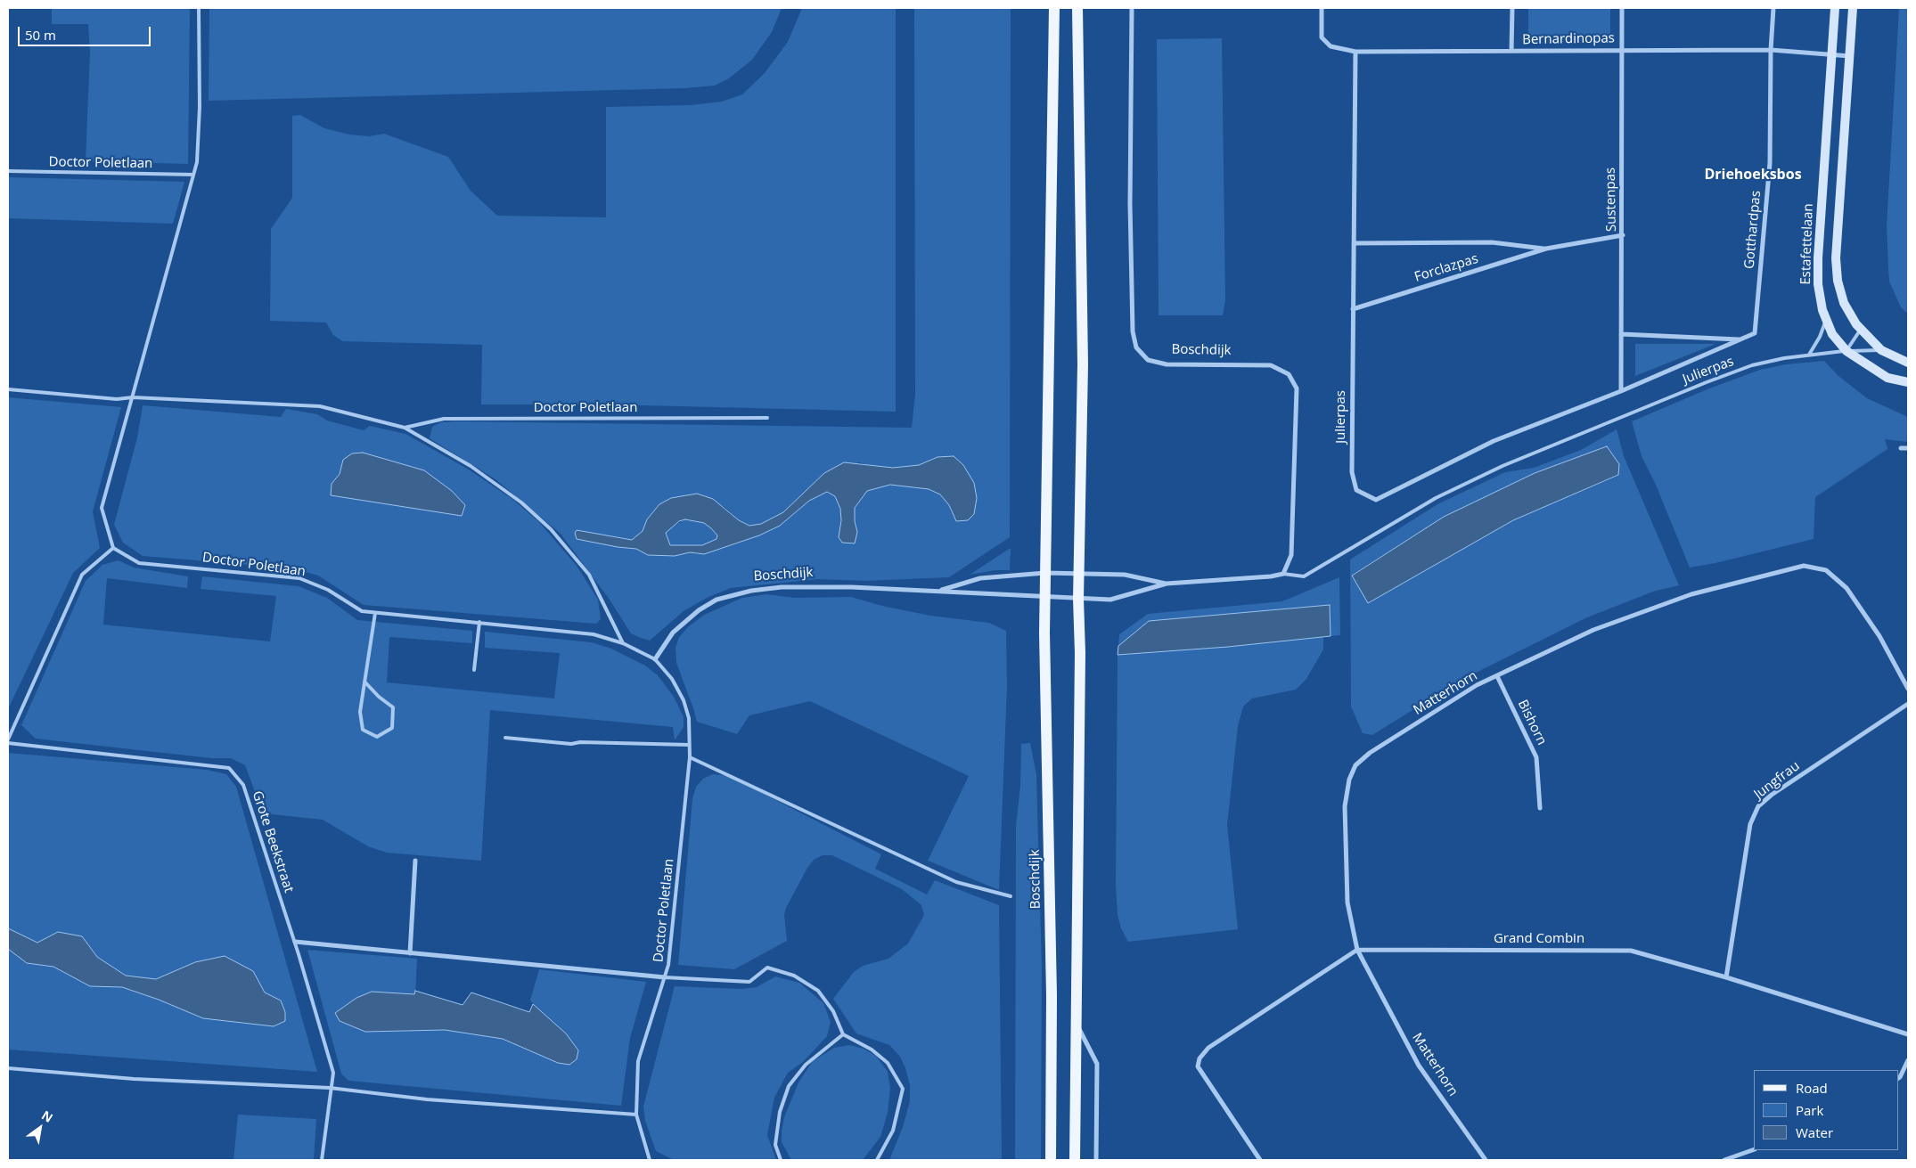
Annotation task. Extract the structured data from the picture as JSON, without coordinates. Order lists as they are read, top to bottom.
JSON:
{
  "streets": {
    "main road": ["Boschdijk"],
    "street": [
      "Bernardinopas",
      "Sustenpas",
      "Gotthardpas",
      "Estafettelaan",
      "Forclazpas",
      "Julierpas",
      "Matterhorn",
      "Bishorn",
      "Jungfrau",
      "Grand Combin"
    ],
    "lane": ["Doctor Poletlaan", "Grote Beekstraat"]
  },
  "crossings": [
    ["Bernardinopas", "Sustenpas"],
    ["Bernardinopas", "Gotthardpas"],
    ["Bernardinopas", "Estafettelaan"],
    ["Bernardinopas", "Julierpas"],
    ["Doctor Poletlaan", "Boschdijk"],
    ["Sustenpas", "Gotthardpas"],
    ["Sustenpas", "Forclazpas"],
    ["Sustenpas", "Julierpas"],
    ["Gotthardpas", "Julierpas"],
    ["Estafettelaan", "Julierpas"],
    ["Forclazpas", "Julierpas"],
    ["Boschdijk", "Julierpas"],
    ["Matterhorn", "Bishorn"],
    ["Matterhorn", "Grand Combin"],
    ["Jungfrau", "Grand Combin"]
  ],
  "districts": ["Driehoeksbos"],
  "legend": ["Road", "Park", "Water"],
  "scale_bar": "50 m",
  "north": "top right"
}
